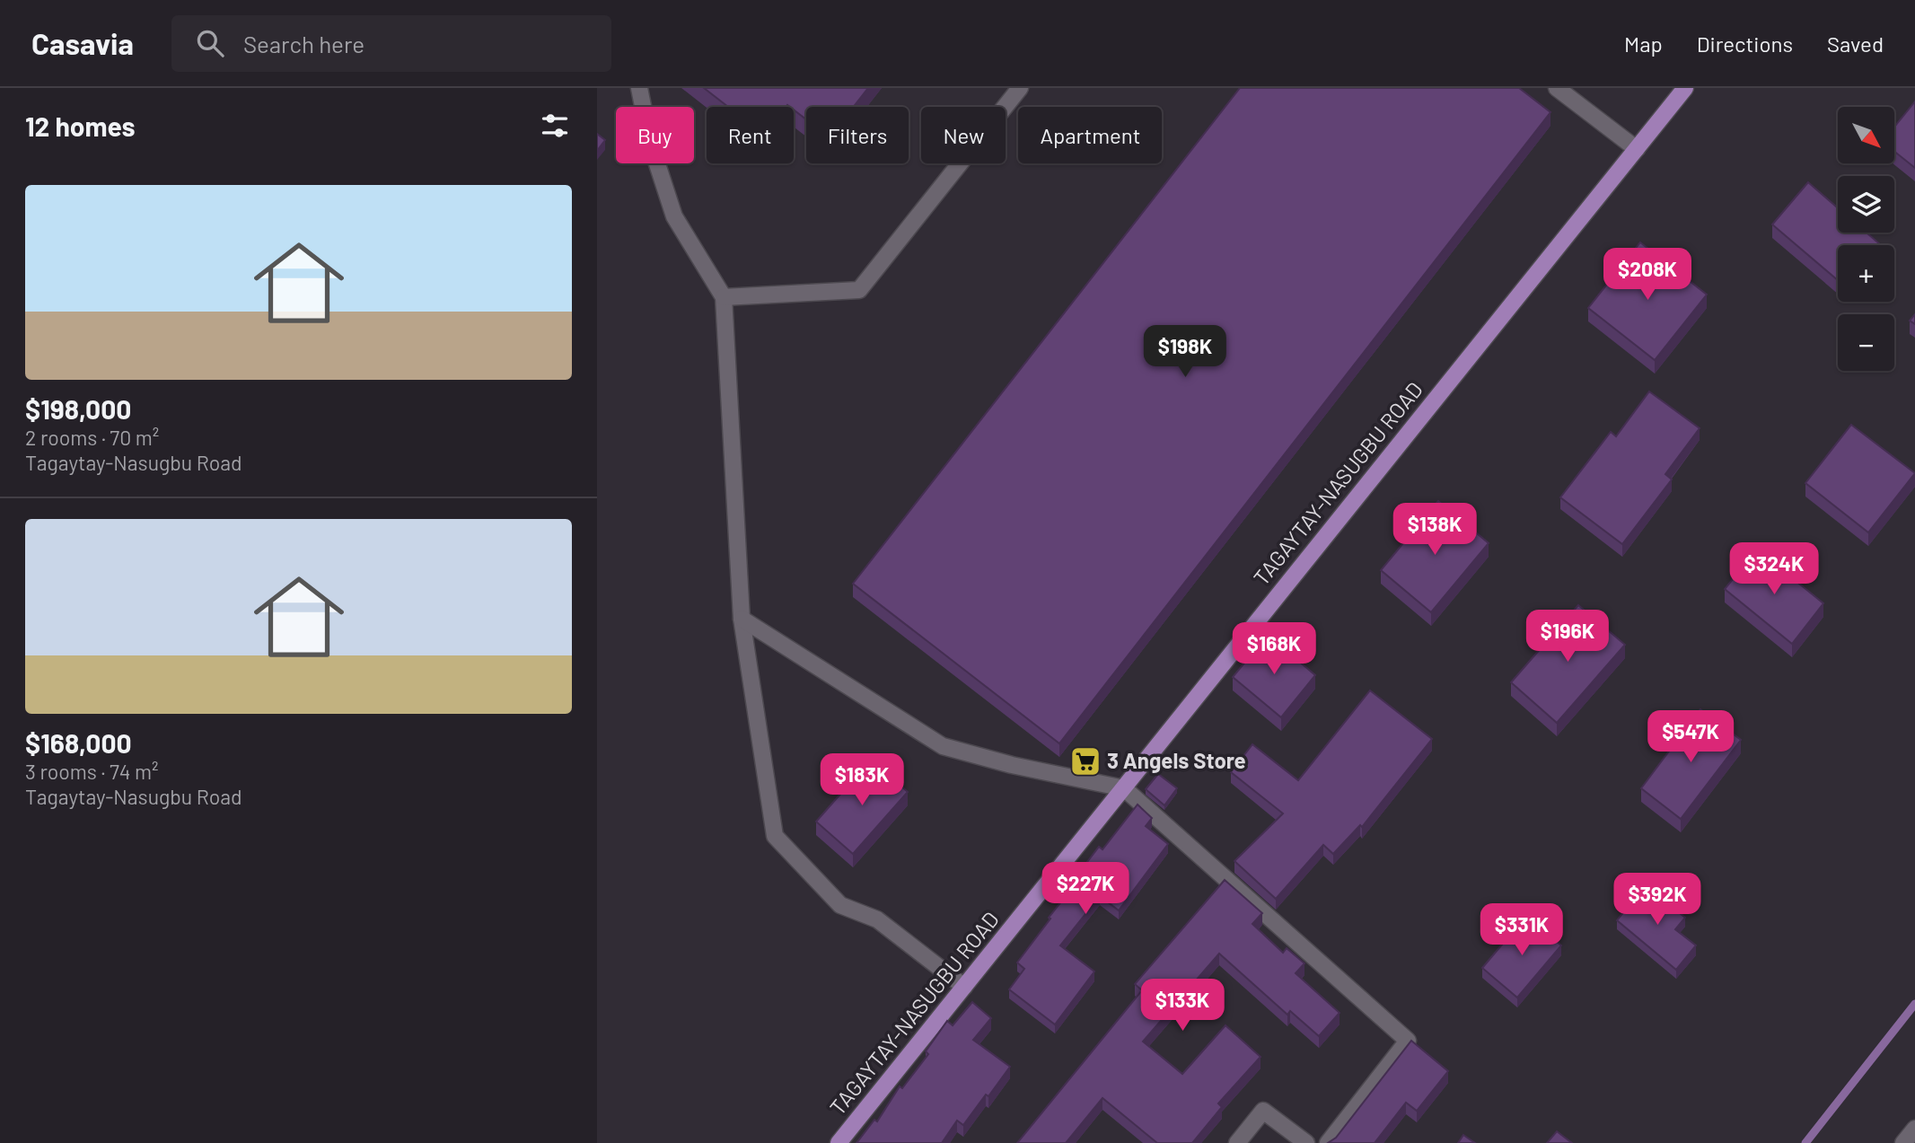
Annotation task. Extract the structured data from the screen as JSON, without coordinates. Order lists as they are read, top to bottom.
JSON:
{
  "streets": {
    "main road": ["TAGAYTAY-NASUGBU ROAD"]
  },
  "places": {
    "supermarket": ["3 Angels Store"]
  },
  "north": "bottom right",
  "page": {
    "header": "Casavia",
    "search": "Search here",
    "nav": ["Map", "Directions", "Saved"],
    "heading": "12 homes",
    "map_buttons": ["+", "−"],
    "chip": [
      "Buy",
      "Rent",
      "Filters",
      "New",
      "Apartment"
    ],
    "list": [
      {
        "name": "$198,000",
        "note": "2 rooms · 70 m² · Tagaytay-Nasugbu Road"
      },
      {
        "name": "$168,000",
        "note": "3 rooms · 74 m² · Tagaytay-Nasugbu Road"
      }
    ],
    "price": [
      "$208K",
      "$198K",
      "$138K",
      "$324K",
      "$196K",
      "$168K",
      "$547K",
      "$183K",
      "$227K",
      "$392K",
      "$331K",
      "$133K"
    ]
  }
}
